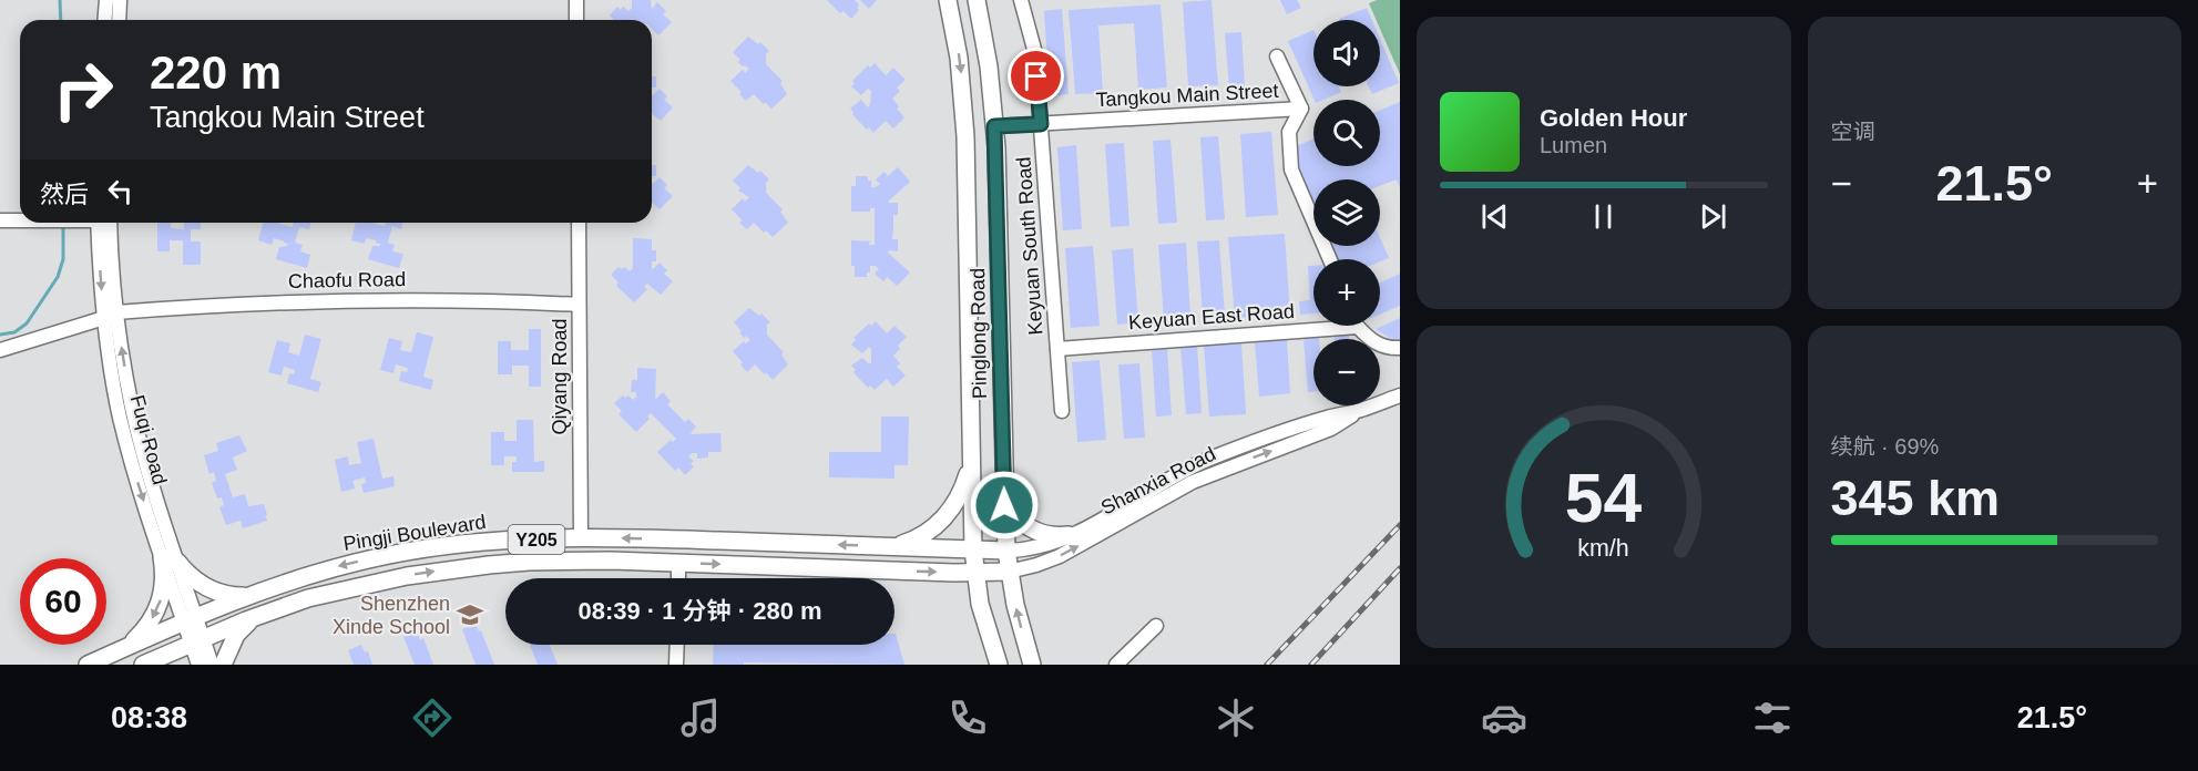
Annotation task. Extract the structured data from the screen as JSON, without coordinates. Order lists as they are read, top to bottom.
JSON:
{
  "streets": {
    "main road": ["Pinglong Road", "Pingji Boulevard", "Y205"],
    "street": [
      "Tangkou Main Street",
      "Keyuan South Road",
      "Chaofu Road",
      "Keyuan East Road",
      "Qiyang Road",
      "Fuqi Road",
      "Shanxia Road"
    ]
  },
  "crossings": [
    ["Tangkou Main Street", "Keyuan South Road"],
    ["Tangkou Main Street", "Pinglong Road"],
    ["Keyuan South Road", "Keyuan East Road"],
    ["Chaofu Road", "Qiyang Road"],
    ["Chaofu Road", "Fuqi Road"],
    ["Pinglong Road", "Shanxia Road"],
    ["Pinglong Road", "Pingji Boulevard"],
    ["Qiyang Road", "Pingji Boulevard"],
    ["Fuqi Road", "Pingji Boulevard"],
    ["Shanxia Road", "Pingji Boulevard"]
  ],
  "places": {
    "school or university": ["Shenzhen Xinde School"]
  },
  "page": {
    "tile": [
      "空调",
      ["续航 · 69%", "345 km"]
    ],
    "map_buttons": ["+", "−"],
    "turn": ["220 m", "Tangkou Main Street"],
    "song": ["Golden Hour", "Lumen"],
    "heat": ["−", "21.5°", "+"],
    "then": "然后",
    "limit": "60",
    "trip": "08:39 · 1 分钟 · 280 m",
    "tabs": ["08:38", "21.5°"],
    "gauge": ["54", "km/h"]
  }
}
